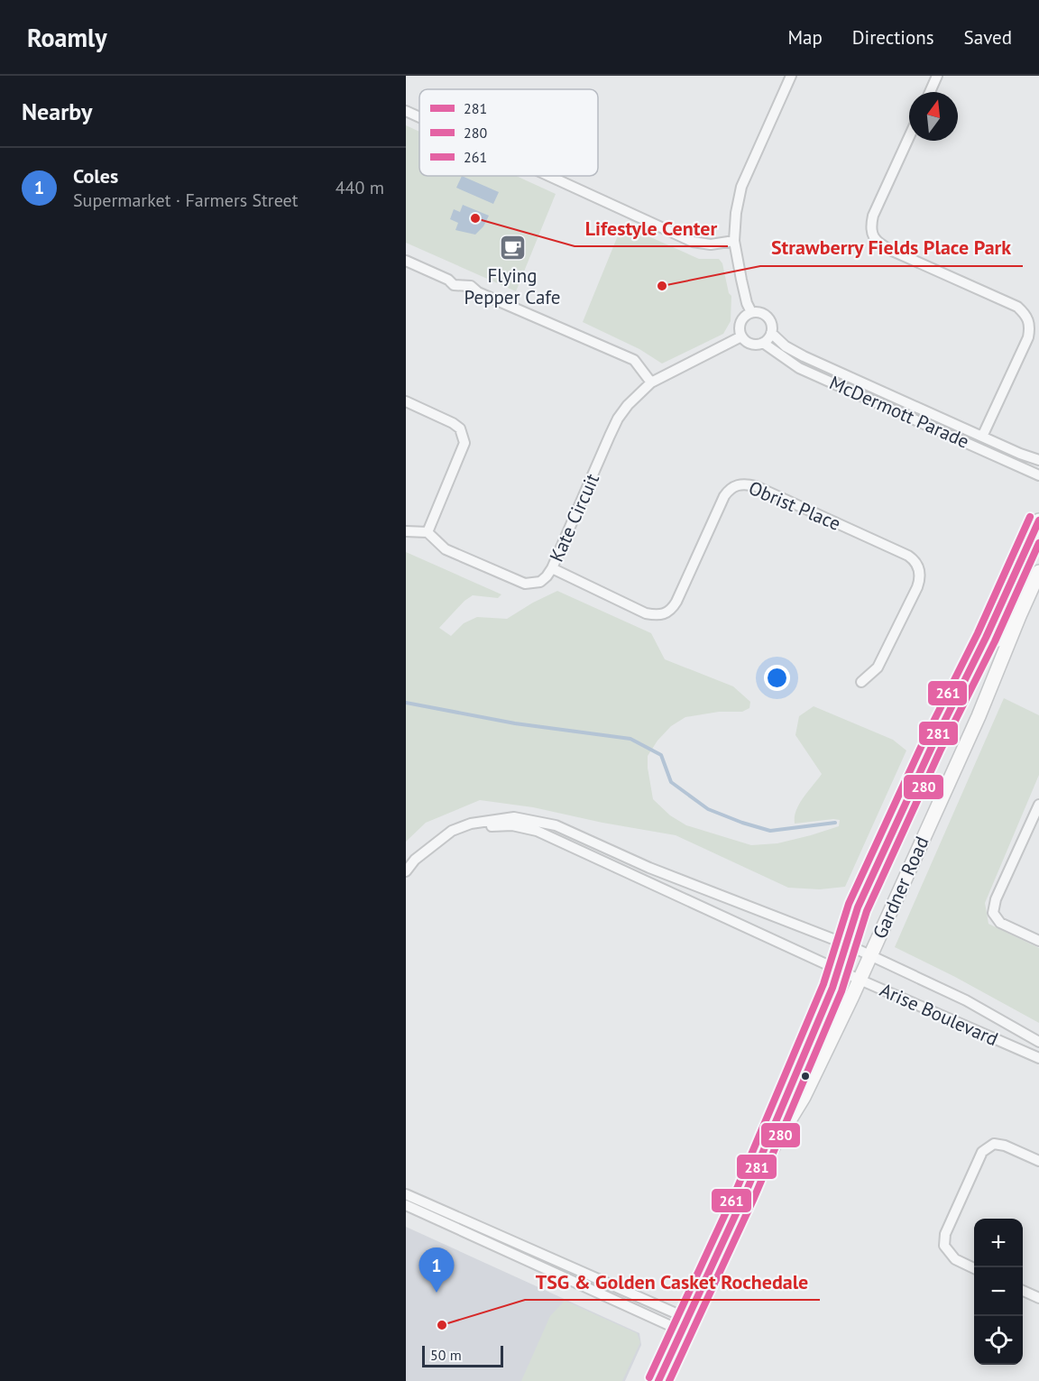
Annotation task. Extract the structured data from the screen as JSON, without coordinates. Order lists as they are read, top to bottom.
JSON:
{
  "streets": {
    "street": [
      "McDermott Parade",
      "Obrist Place",
      "Kate Circuit",
      "Gardner Road",
      "Arise Boulevard"
    ]
  },
  "crossings": [
    ["McDermott Parade", "Kate Circuit"],
    ["Obrist Place", "Kate Circuit"],
    ["Gardner Road", "Arise Boulevard"]
  ],
  "places": {
    "other": ["Lifestyle Center", "Strawberry Fields Place Park", "TSG & Golden Casket Rochedale"],
    "cafe": ["Flying Pepper Cafe"]
  },
  "lines": ["transit line 261", "transit line 281", "transit line 280"],
  "legend": ["281", "280", "261"],
  "scale_bar": "50 m",
  "north": "top",
  "page": {
    "header": "Roamly",
    "nav": ["Map", "Directions", "Saved"],
    "heading": "Nearby",
    "list": [
      {
        "mark": "1",
        "name": "Coles",
        "note": "Supermarket · Farmers Street",
        "value": "440 m"
      }
    ],
    "map_buttons": ["+", "−"],
    "pins": "1",
    "scale": "50 m"
  }
}
